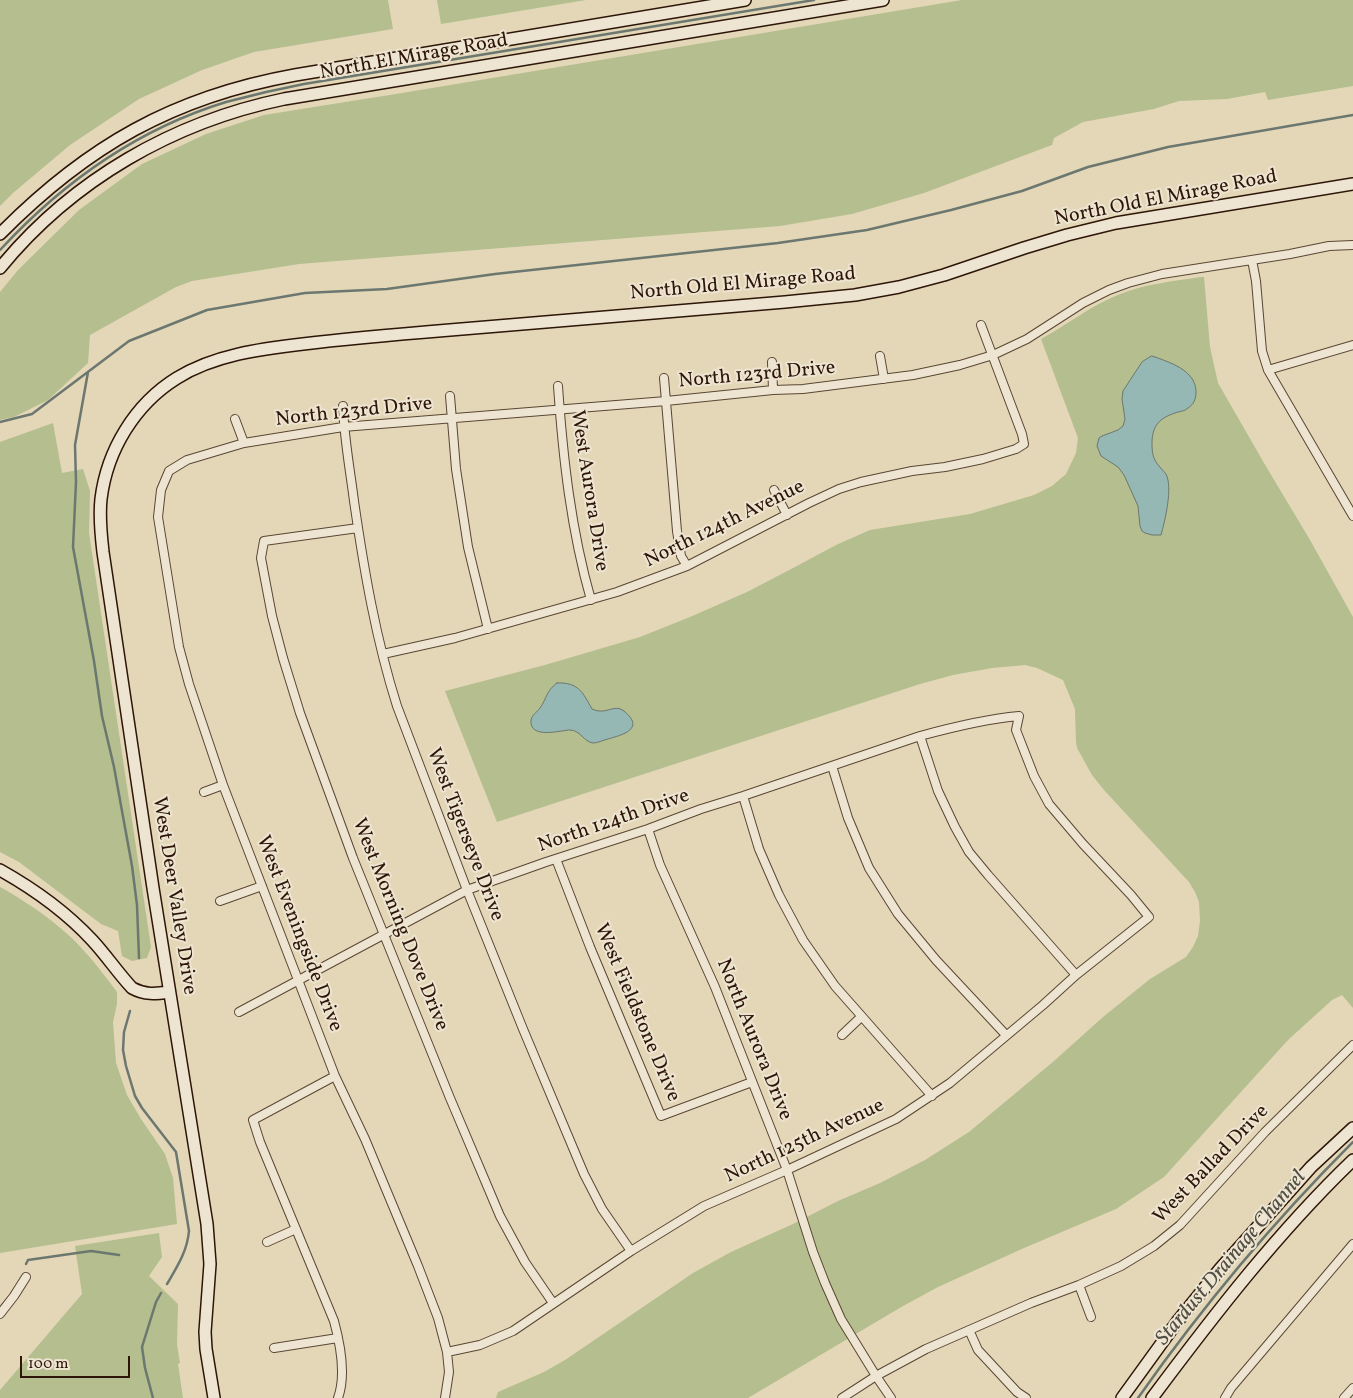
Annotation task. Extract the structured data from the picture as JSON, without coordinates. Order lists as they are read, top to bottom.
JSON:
{
  "streets": {
    "street": [
      "North El Mirage Road",
      "North Old El Mirage Road",
      "North 123rd Drive",
      "West Aurora Drive",
      "North 124th Avenue",
      "North 124th Drive",
      "West Tigerseye Drive",
      "West Deer Valley Drive",
      "West Morning Dove Drive",
      "West Eveningside Drive",
      "West Fieldstone Drive",
      "North Aurora Drive",
      "North 125th Avenue",
      "West Ballad Drive"
    ]
  },
  "crossings": [
    ["North Old El Mirage Road", "West Deer Valley Drive"],
    ["North 123rd Drive", "West Aurora Drive"],
    ["North 123rd Drive", "North 124th Avenue"],
    ["North 123rd Drive", "West Tigerseye Drive"],
    ["North 123rd Drive", "West Eveningside Drive"],
    ["West Aurora Drive", "North 124th Avenue"],
    ["North 124th Avenue", "West Tigerseye Drive"],
    ["North 124th Drive", "West Tigerseye Drive"],
    ["North 124th Drive", "West Morning Dove Drive"],
    ["North 124th Drive", "West Eveningside Drive"],
    ["North 124th Drive", "West Fieldstone Drive"],
    ["North 124th Drive", "North Aurora Drive"],
    ["North 124th Drive", "North 125th Avenue"],
    ["West Tigerseye Drive", "West Morning Dove Drive"],
    ["West Tigerseye Drive", "North 125th Avenue"],
    ["West Morning Dove Drive", "North 125th Avenue"],
    ["West Eveningside Drive", "North 125th Avenue"],
    ["West Fieldstone Drive", "North Aurora Drive"],
    ["North Aurora Drive", "North 125th Avenue"],
    ["North Aurora Drive", "West Ballad Drive"]
  ],
  "water": ["Stardust Drainage Channel"],
  "scale_bar": "100 m"
}
